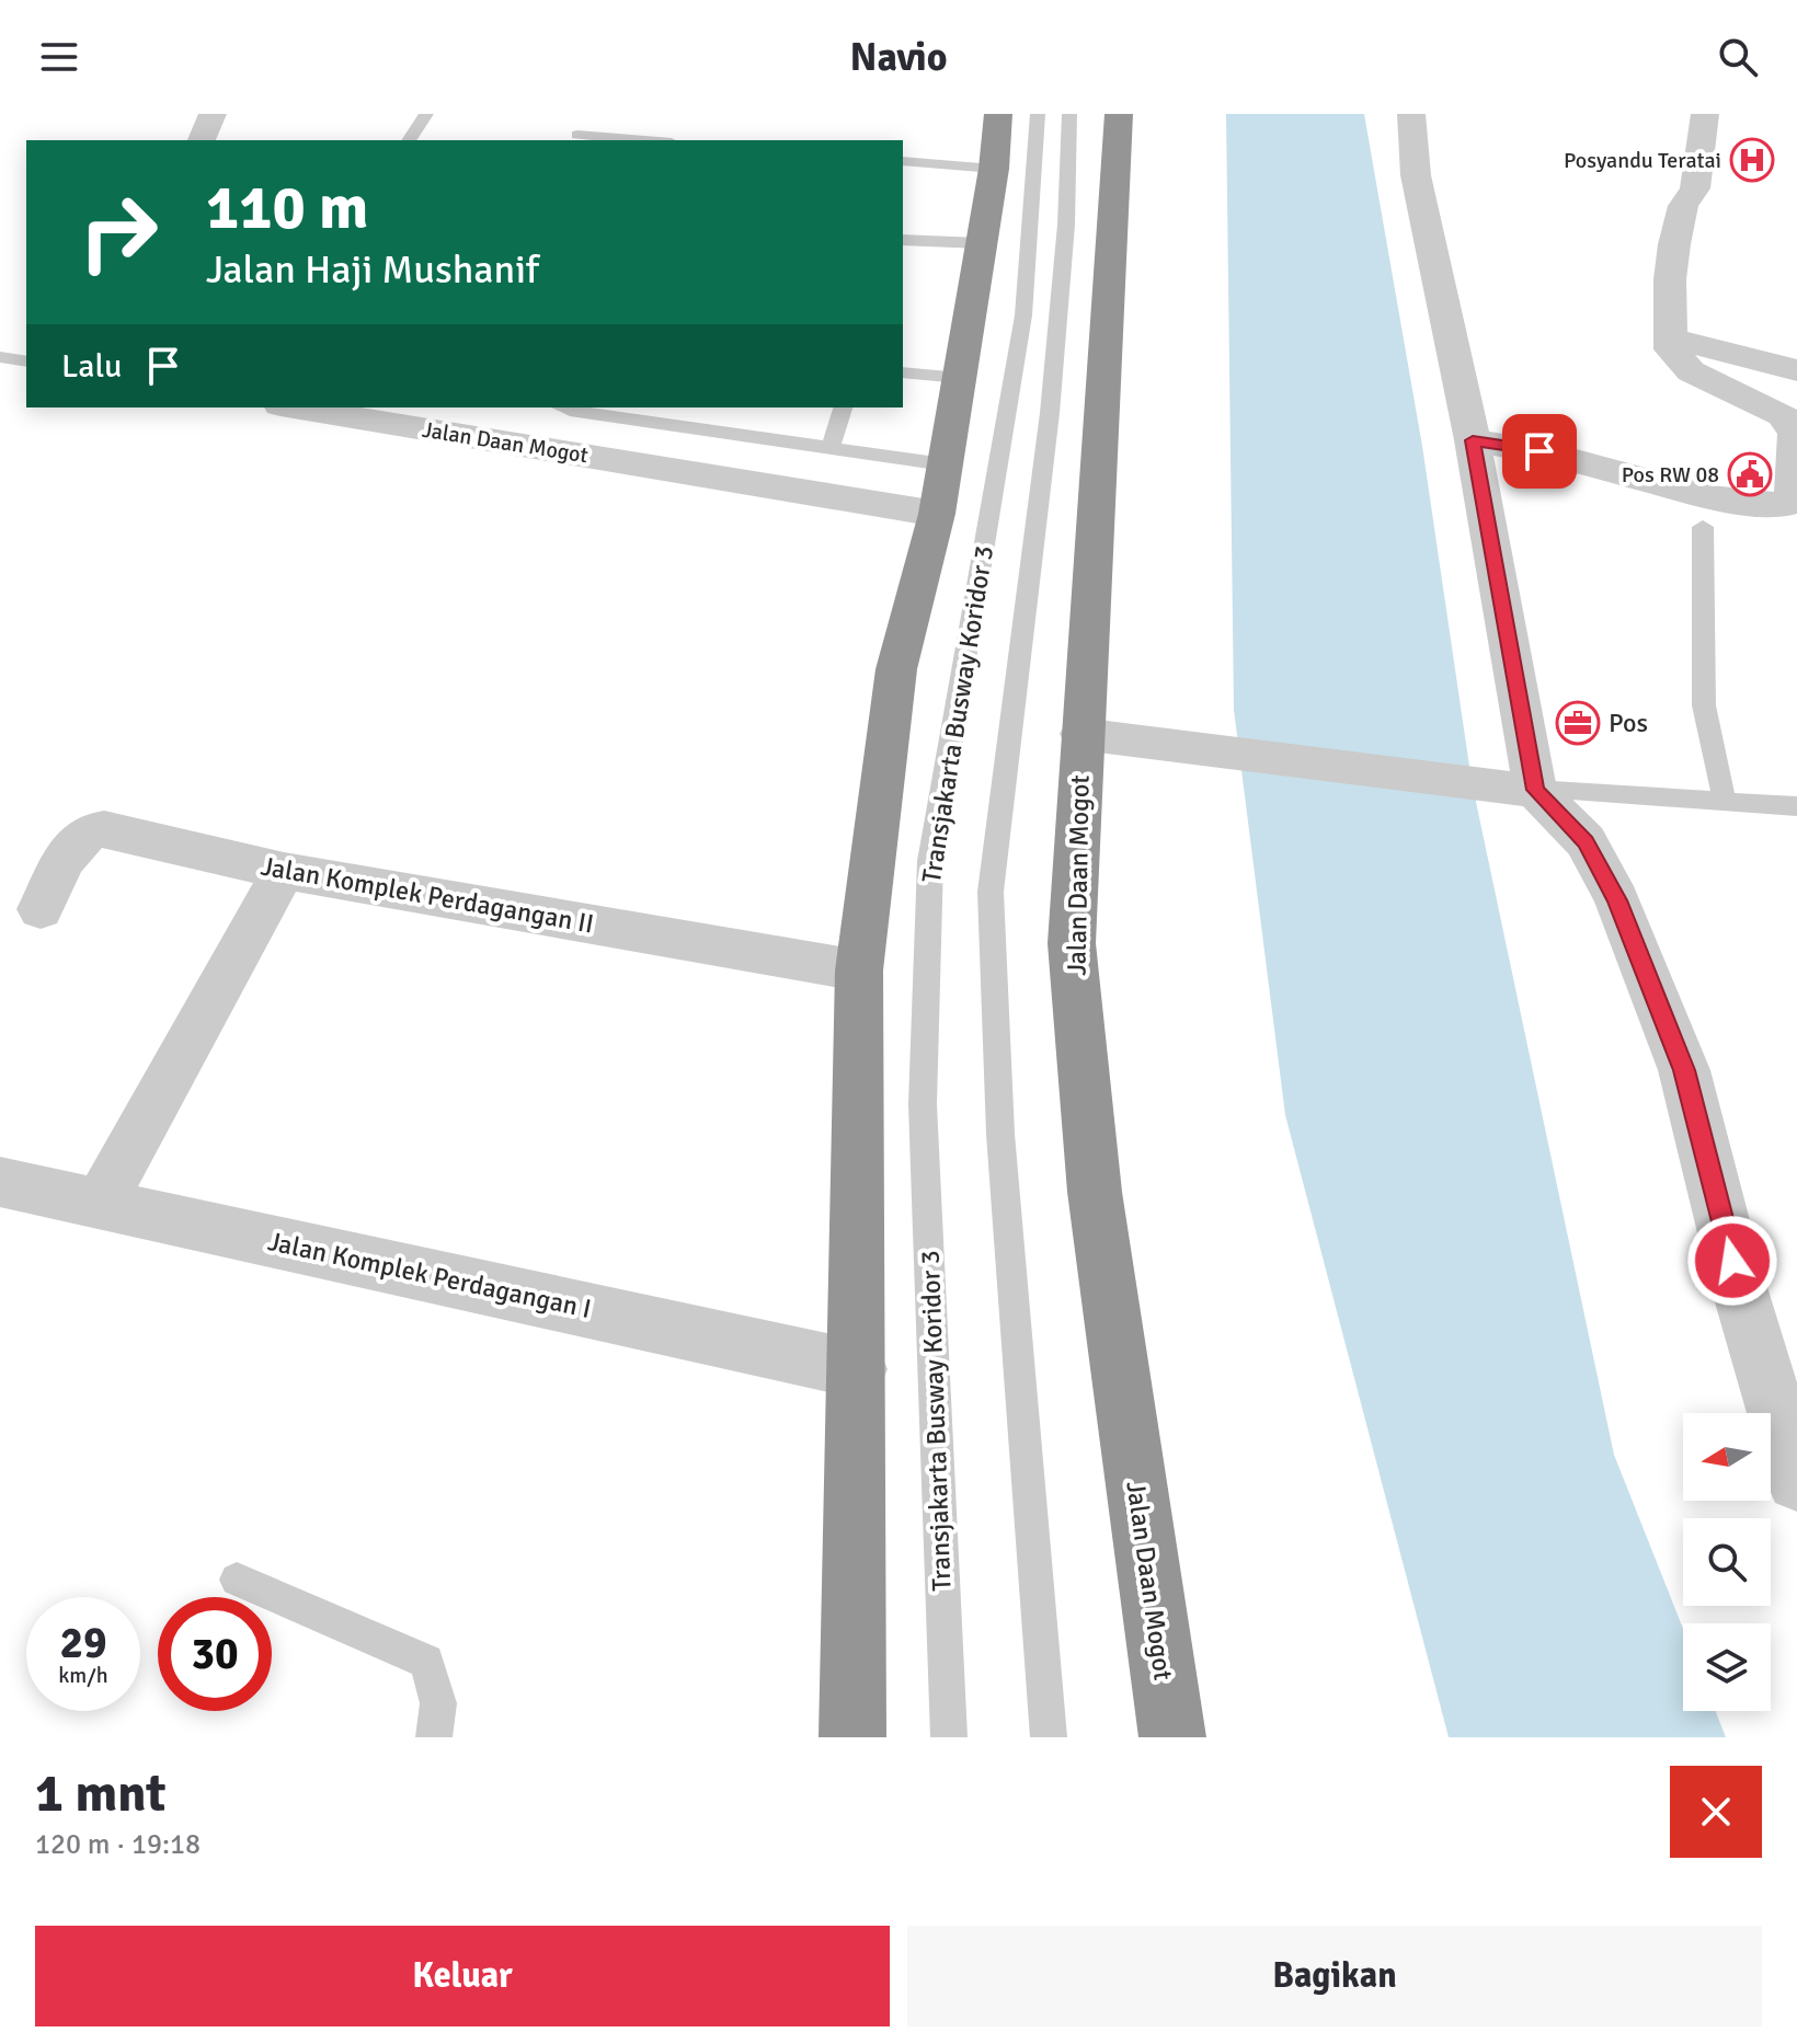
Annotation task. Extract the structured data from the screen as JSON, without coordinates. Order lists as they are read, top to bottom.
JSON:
{
  "streets": {
    "highway": ["Jalan Daan Mogot"],
    "street": ["Jalan Komplek Perdagangan II", "Jalan Komplek Perdagangan I"],
    "lane": ["Transjakarta Busway Koridor 3"]
  },
  "places": {
    "hospital": ["Posyandu Teratai"],
    "public building": ["Pos RW 08"],
    "office": ["Pos"]
  },
  "north": "left",
  "page": {
    "header": "Navio",
    "turn": ["110 m", "Jalan Haji Mushanif"],
    "then": "Lalu",
    "speed": "29 km/h",
    "limit": "30",
    "heading": ["1 mnt", "120 m · 19:18"],
    "buttons": ["Keluar", "Bagikan"]
  }
}
